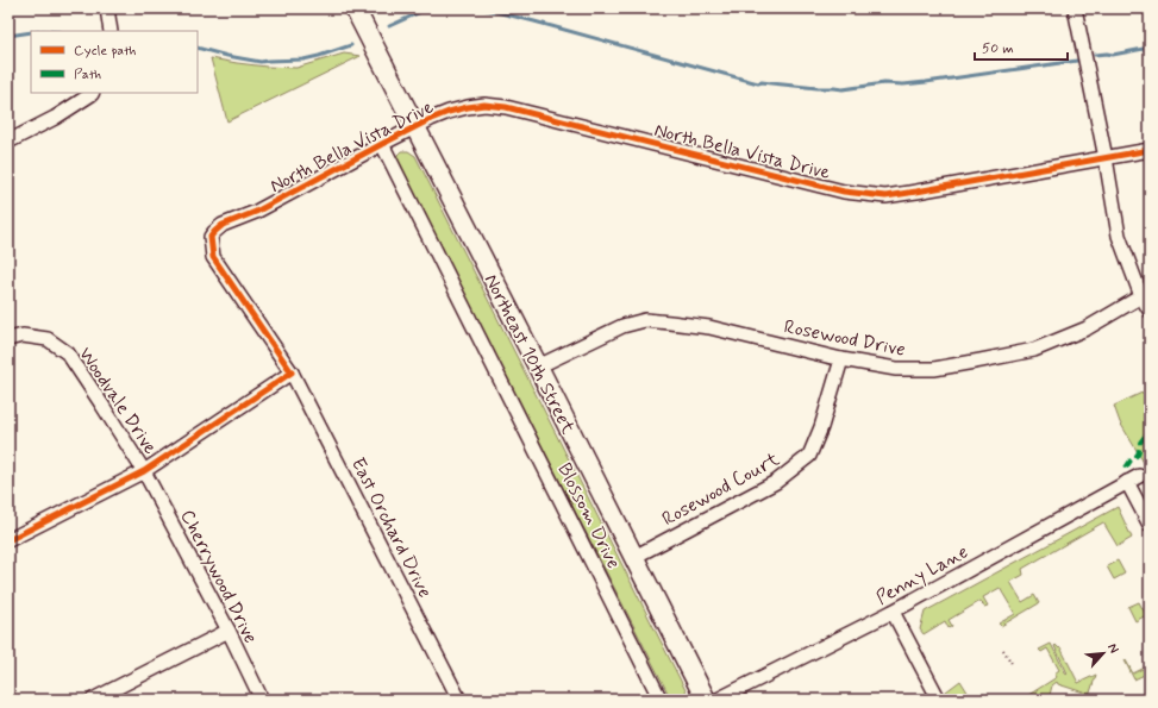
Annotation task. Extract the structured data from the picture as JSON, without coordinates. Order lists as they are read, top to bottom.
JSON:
{
  "streets": {
    "main road": ["Northeast 10th Street"],
    "street": [
      "North Bella Vista Drive",
      "Rosewood Drive",
      "Woodvale Drive",
      "Rosewood Court",
      "Blossom Drive",
      "East Orchard Drive",
      "Penny Lane",
      "Cherrywood Drive"
    ]
  },
  "crossings": [
    ["North Bella Vista Drive", "Northeast 10th Street"],
    ["North Bella Vista Drive", "Blossom Drive"],
    ["North Bella Vista Drive", "East Orchard Drive"],
    ["Rosewood Drive", "Northeast 10th Street"],
    ["Rosewood Drive", "Rosewood Court"],
    ["Northeast 10th Street", "Rosewood Court"],
    ["Woodvale Drive", "Cherrywood Drive"]
  ],
  "legend": ["Cycle path", "Path"],
  "scale_bar": "50 m",
  "north": "top right"
}
